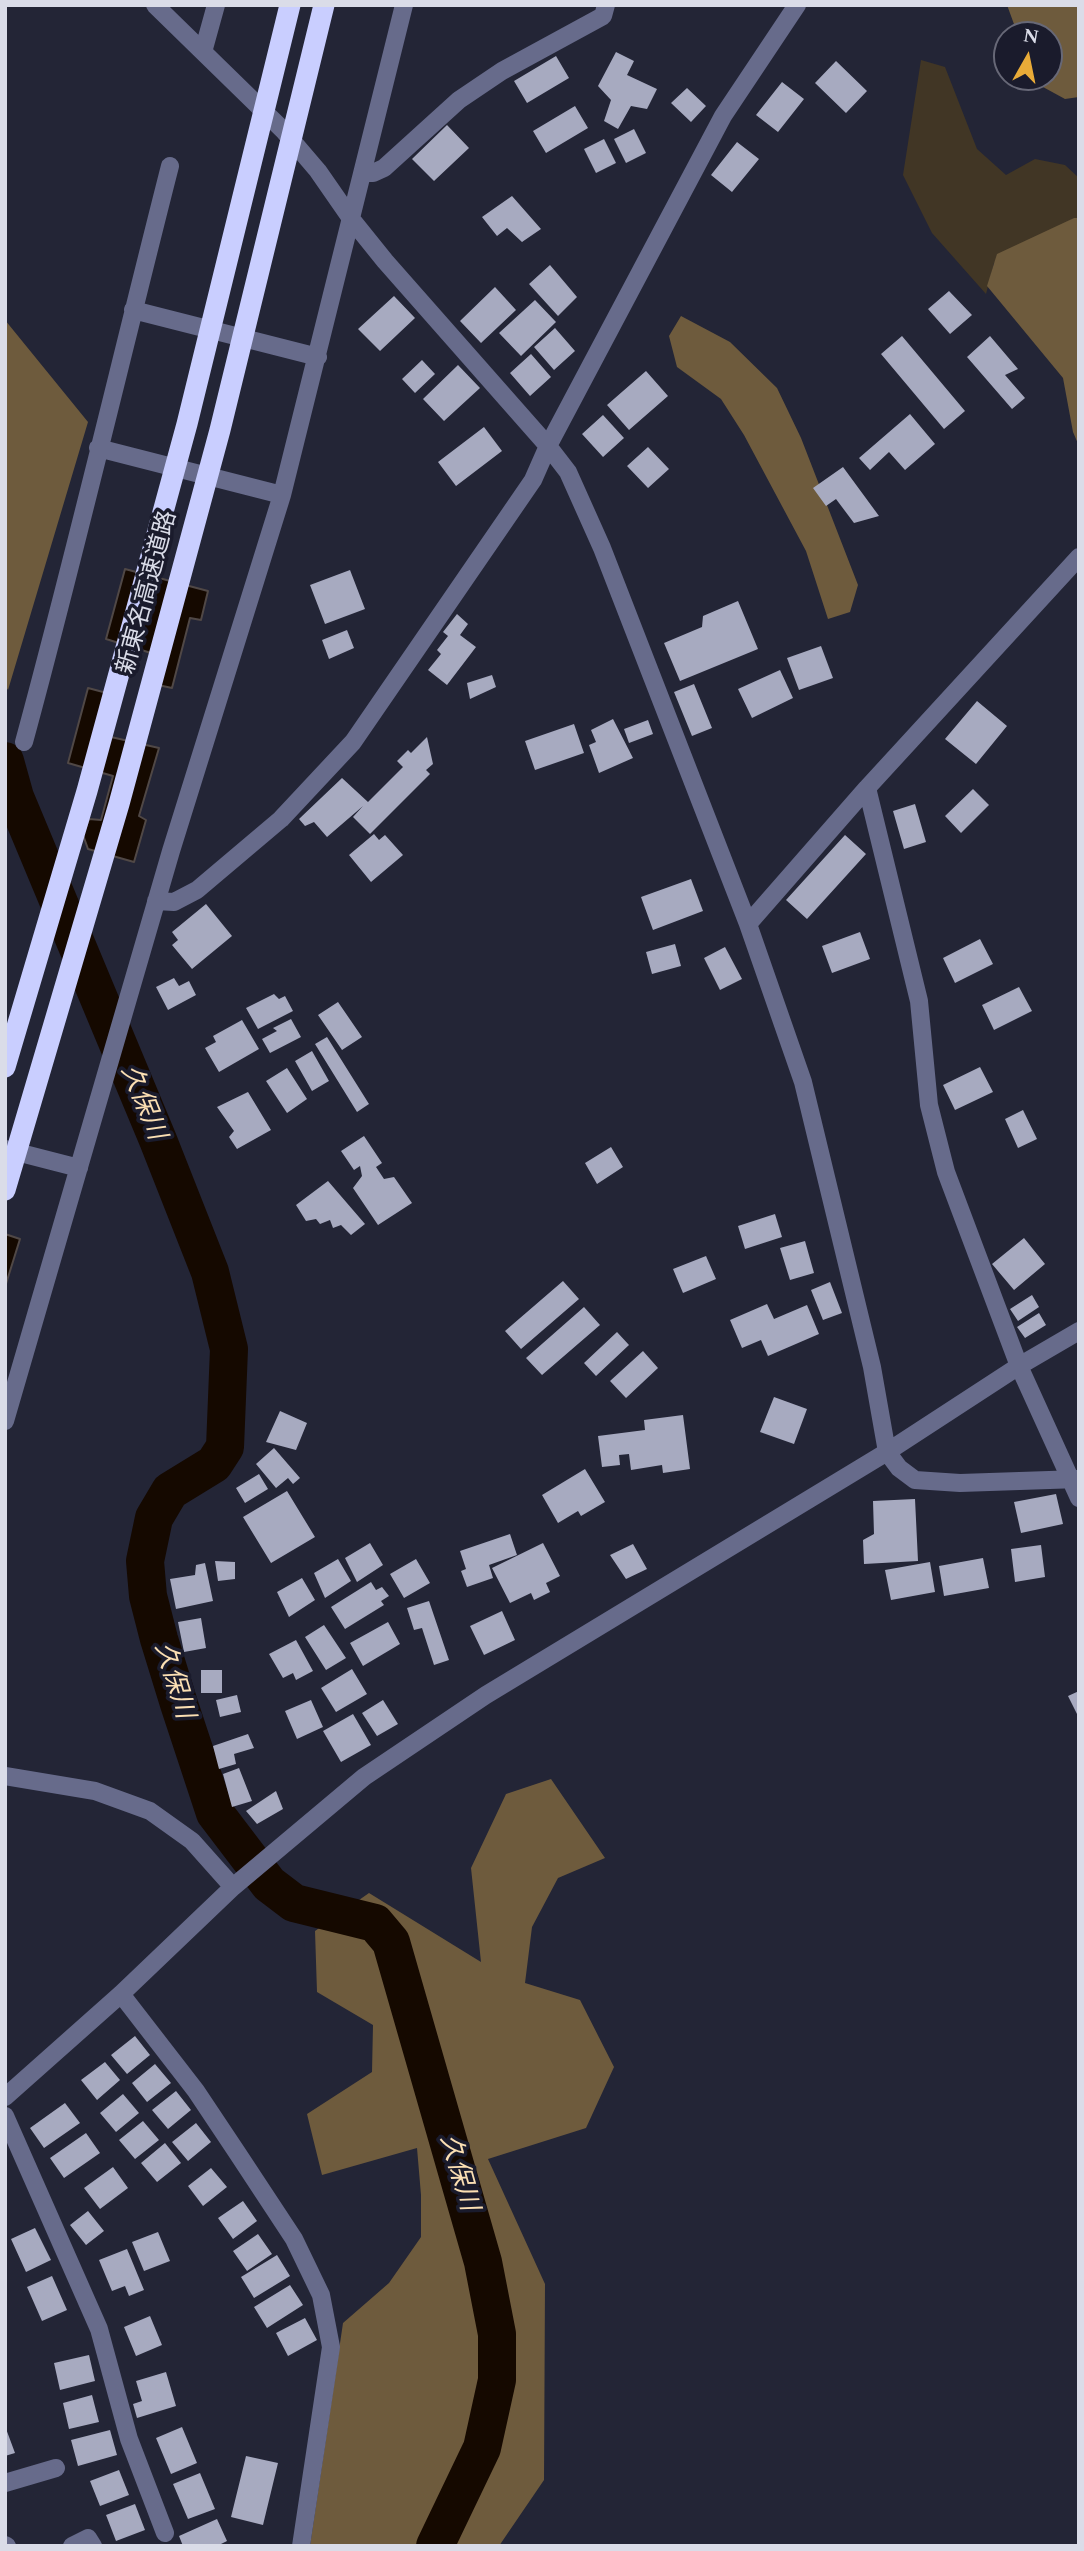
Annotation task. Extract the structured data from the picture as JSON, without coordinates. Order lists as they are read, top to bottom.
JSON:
{
  "streets": {
    "highway": ["新東名高速道路"]
  },
  "water": ["久保川"],
  "north": "top"
}
